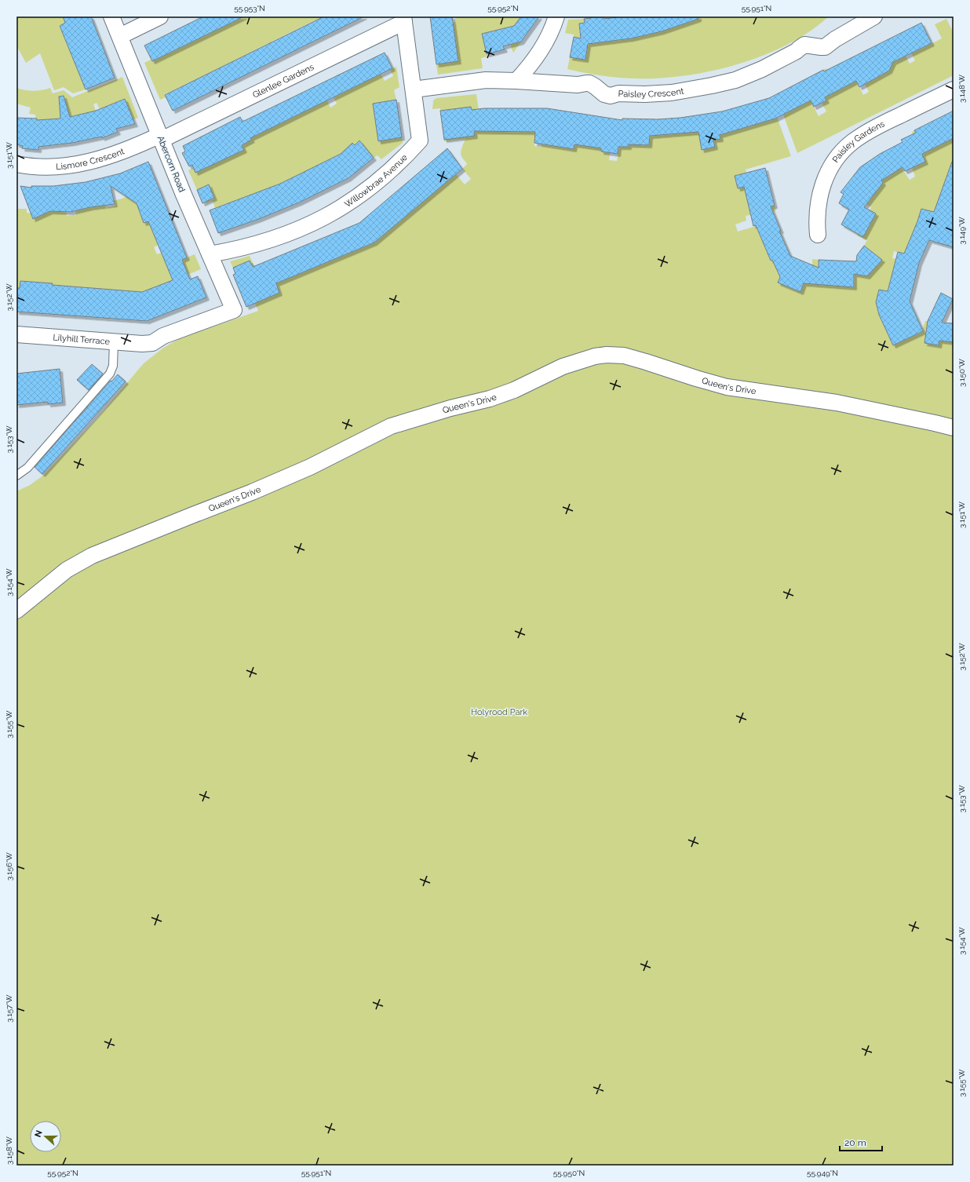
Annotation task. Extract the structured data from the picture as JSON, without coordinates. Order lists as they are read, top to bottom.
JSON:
{
  "streets": {
    "street": [
      "Glenlee Gardens",
      "Paisley Crescent",
      "Paisley Gardens",
      "Lismore Crescent",
      "Abercorn Road",
      "Willowbrae Avenue",
      "Lilyhill Terrace",
      "Queen's Drive"
    ]
  },
  "crossings": [
    ["Glenlee Gardens", "Lismore Crescent"],
    ["Glenlee Gardens", "Abercorn Road"],
    ["Glenlee Gardens", "Willowbrae Avenue"],
    ["Paisley Crescent", "Willowbrae Avenue"],
    ["Lismore Crescent", "Abercorn Road"],
    ["Abercorn Road", "Willowbrae Avenue"],
    ["Abercorn Road", "Lilyhill Terrace"]
  ],
  "parks": ["Holyrood Park"],
  "scale_bar": "20 m",
  "north": "left",
  "coordinates": [
    "55.953°N",
    "55.952°N",
    "55.951°N",
    "3.148°W",
    "3.151°W",
    "3.149°W",
    "3.152°W",
    "3.150°W",
    "3.153°W",
    "3.154°W",
    "3.155°W",
    "3.156°W",
    "3.157°W",
    "3.158°W",
    "55.950°N",
    "55.949°N"
  ]
}
